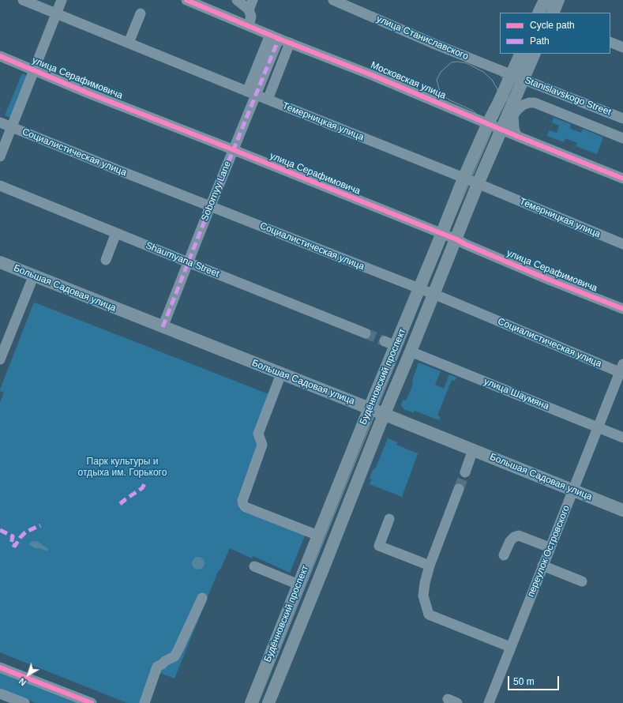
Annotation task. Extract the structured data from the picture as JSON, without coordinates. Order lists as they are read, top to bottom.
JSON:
{
  "streets": {
    "main road": ["Большая Садовая улица", "Будённовский проспект"],
    "street": [
      "улица Станиславского",
      "улица Серафимовича",
      "Московская улица",
      "Stanislavskogo Street",
      "Темерницкая улица",
      "Социалистическая улица",
      "Sobornyy Lane",
      "Shaumyana Street",
      "улица Шаумяна",
      "переулок Островского"
    ]
  },
  "crossings": [
    ["улица Станиславского", "Stanislavskogo Street"],
    ["улица Станиславского", "Будённовский проспект"],
    ["улица Серафимовича", "Sobornyy Lane"],
    ["улица Серафимовича", "Будённовский проспект"],
    ["Московская улица", "Sobornyy Lane"],
    ["Московская улица", "Будённовский проспект"],
    ["Stanislavskogo Street", "Будённовский проспект"],
    ["Темерницкая улица", "Sobornyy Lane"],
    ["Темерницкая улица", "Будённовский проспект"],
    ["Социалистическая улица", "Sobornyy Lane"],
    ["Социалистическая улица", "Будённовский проспект"],
    ["Социалистическая улица", "переулок Островского"],
    ["Sobornyy Lane", "Shaumyana Street"],
    ["Sobornyy Lane", "Большая Садовая улица"],
    ["Большая Садовая улица", "Будённовский проспект"],
    ["Большая Садовая улица", "переулок Островского"],
    ["Будённовский проспект", "улица Шаумяна"],
    ["улица Шаумяна", "переулок Островского"]
  ],
  "parks": ["Парк культуры и отдыха им. Горького"],
  "legend": ["Cycle path", "Path"],
  "scale_bar": "50 m",
  "north": "bottom left"
}
